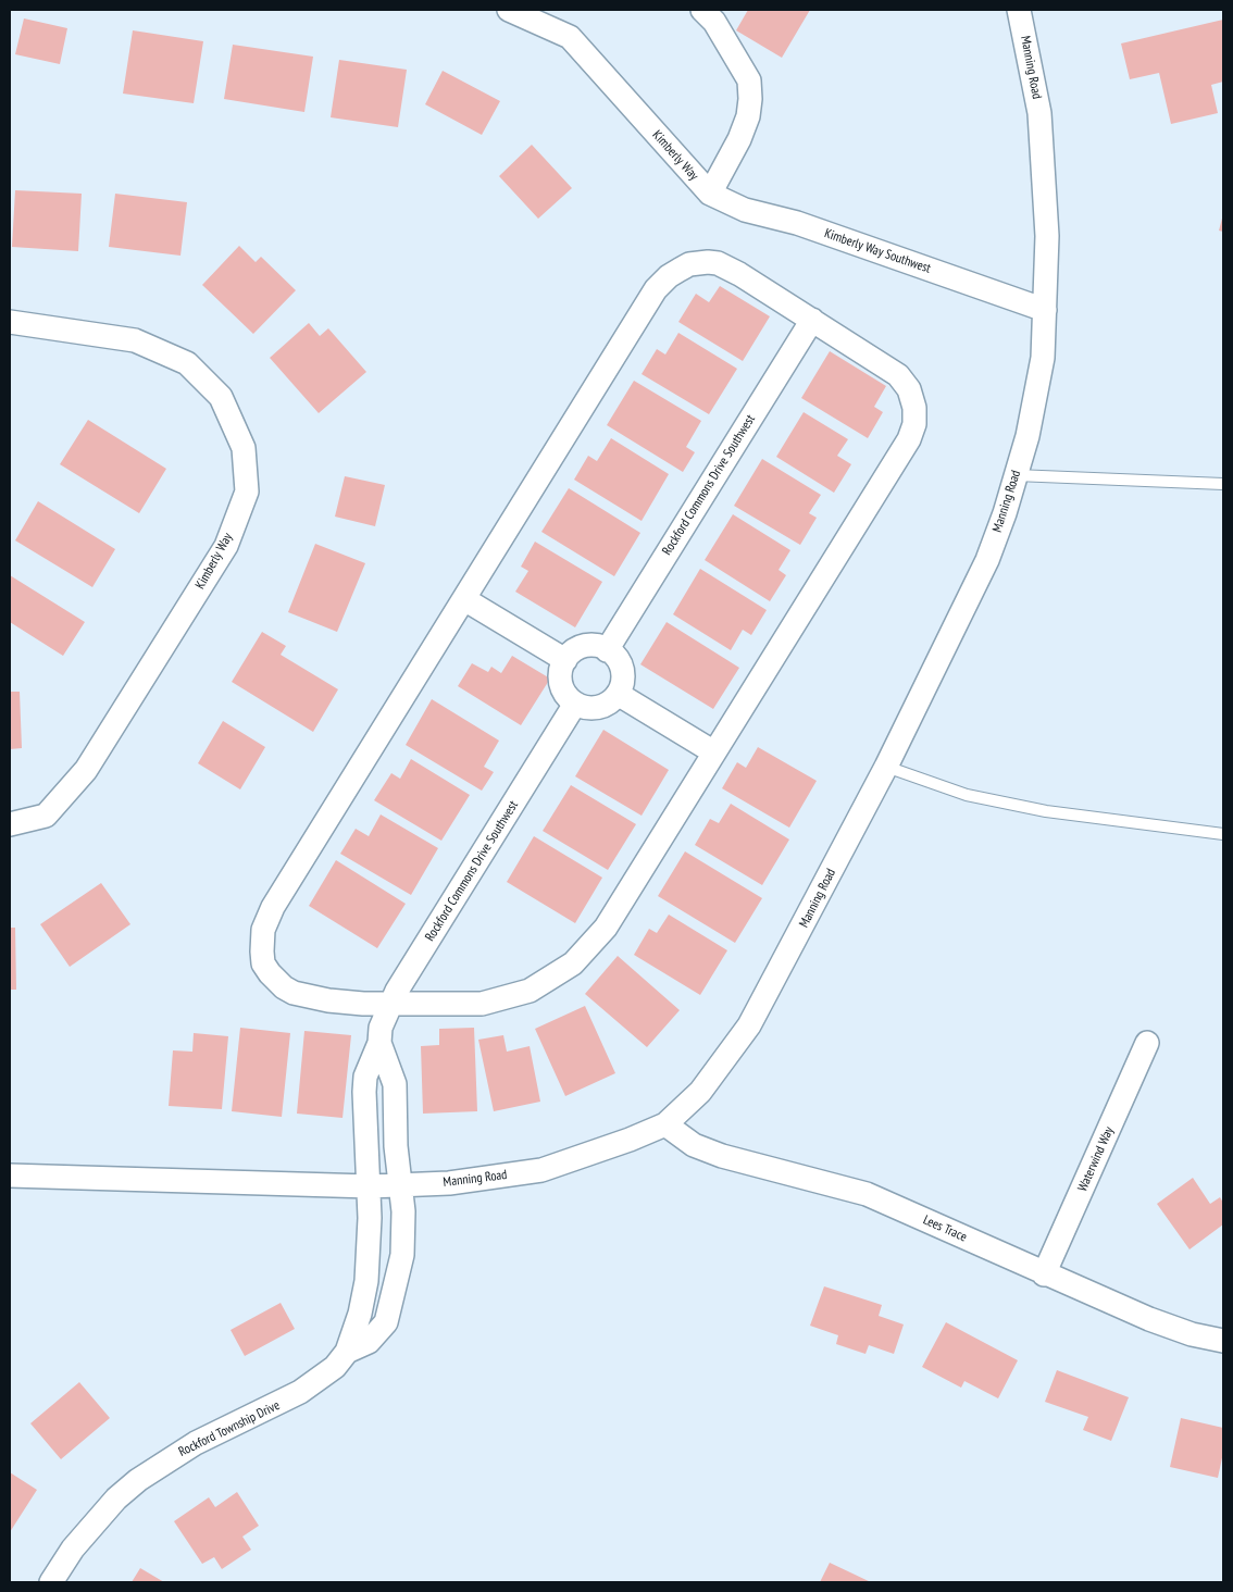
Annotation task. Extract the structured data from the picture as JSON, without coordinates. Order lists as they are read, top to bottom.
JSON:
{
  "streets": {
    "street": [
      "Manning Road",
      "Kimberly Way",
      "Kimberly Way Southwest",
      "Rockford Commons Drive Southwest",
      "Waterwind Way",
      "Lees Trace",
      "Rockford Township Drive"
    ]
  },
  "crossings": [
    ["Manning Road", "Kimberly Way Southwest"],
    ["Manning Road", "Rockford Commons Drive Southwest"],
    ["Manning Road", "Lees Trace"],
    ["Manning Road", "Rockford Township Drive"],
    ["Kimberly Way", "Kimberly Way Southwest"],
    ["Rockford Commons Drive Southwest", "Rockford Township Drive"],
    ["Waterwind Way", "Lees Trace"]
  ]
}
